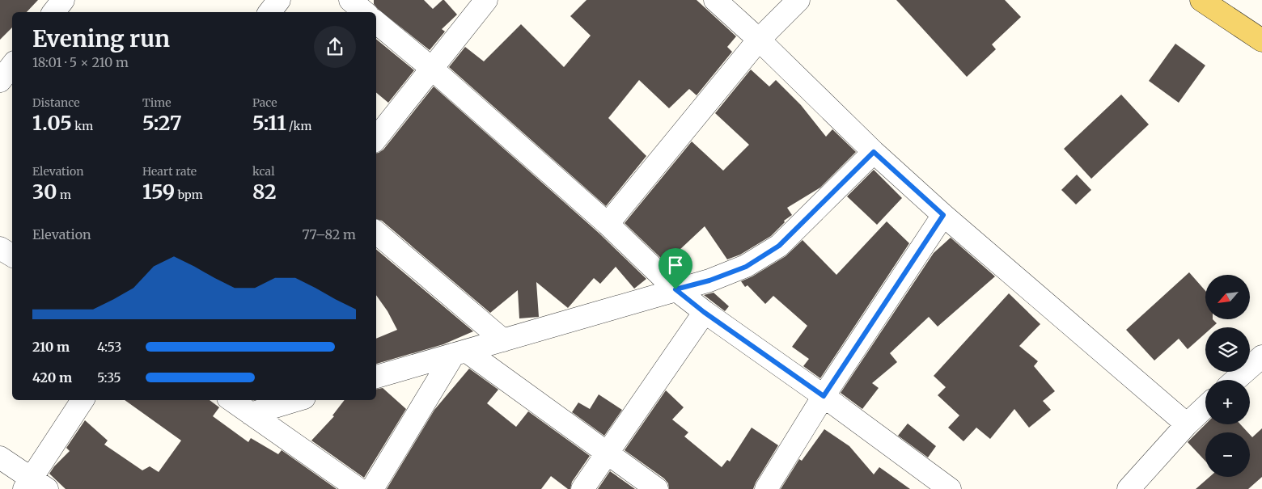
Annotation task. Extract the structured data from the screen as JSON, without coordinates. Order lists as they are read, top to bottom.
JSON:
{
  "north": "bottom left",
  "page": {
    "heading": ["Evening run", "18:01 · 5 × 210 m"],
    "stats": [
      ["Distance", "1.05 km"],
      ["Time", "5:27"],
      ["Pace", "5:11 /km"],
      ["Elevation", "30 m"],
      ["Heart rate", "159 bpm"],
      ["kcal", "82"]
    ],
    "chart": ["Elevation", "77–82 m"],
    "map_buttons": ["+", "−"],
    "list": [
      {
        "name": "210 m",
        "note": "4:53"
      },
      {
        "name": "420 m",
        "note": "5:35"
      }
    ]
  }
}
